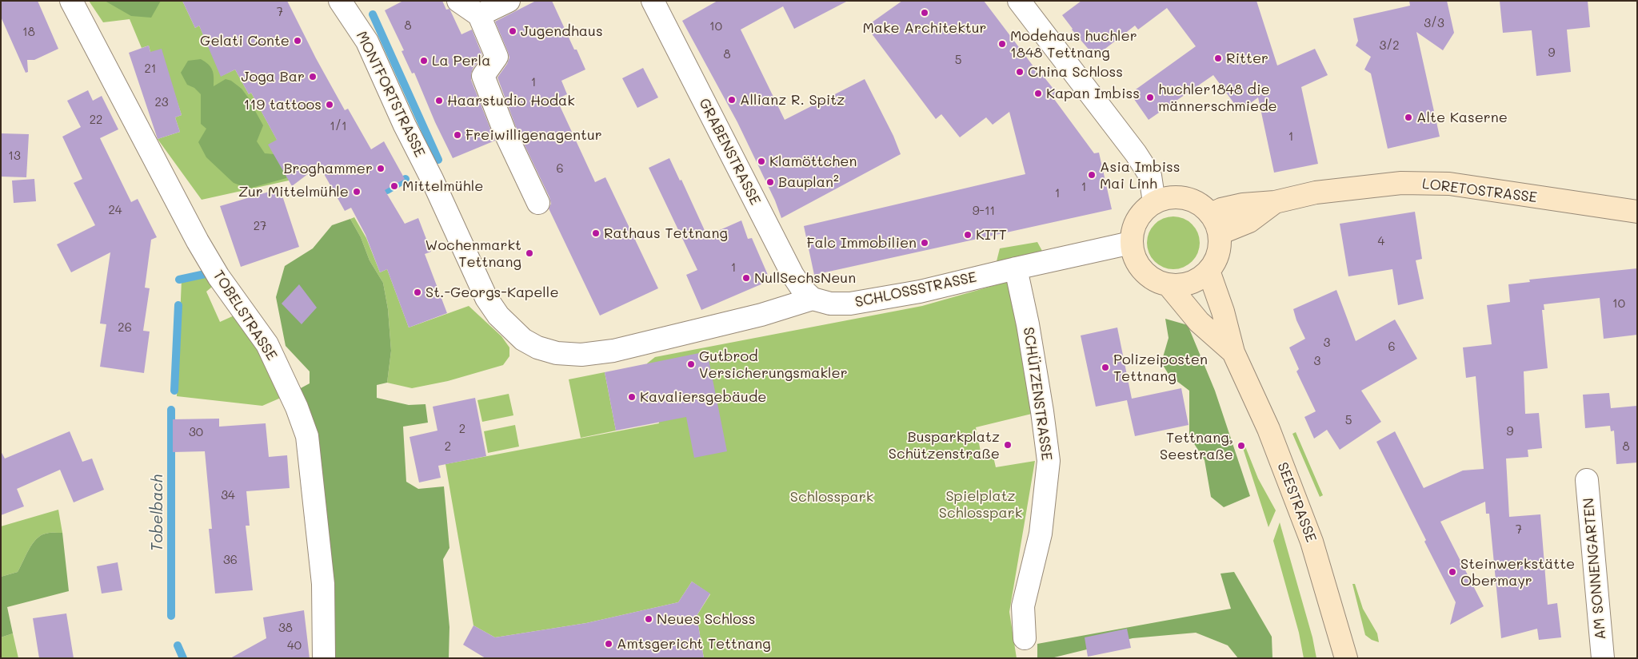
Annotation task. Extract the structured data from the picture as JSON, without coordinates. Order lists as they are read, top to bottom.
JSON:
{
  "streets": {
    "main road": ["LORETOSTRASSE", "SEESTRASSE"],
    "street": [
      "MONTFORTSTRASSE",
      "GRABENSTRASSE",
      "SCHLOSSSTRASSE",
      "TOBELSTRASSE",
      "SCHÜTZENSTRASSE",
      "AM SONNENGARTEN"
    ]
  },
  "crossings": [
    ["MONTFORTSTRASSE", "GRABENSTRASSE"],
    ["MONTFORTSTRASSE", "SCHLOSSSTRASSE"],
    ["GRABENSTRASSE", "SCHLOSSSTRASSE"],
    ["LORETOSTRASSE", "SCHLOSSSTRASSE"],
    ["LORETOSTRASSE", "SEESTRASSE"],
    ["SCHLOSSSTRASSE", "SCHÜTZENSTRASSE"],
    ["SCHLOSSSTRASSE", "SEESTRASSE"]
  ],
  "water": ["Tobelbach"],
  "parks": ["Spielplatz Schlosspark", "Schlosspark"],
  "places": [
    "Make Architektur",
    "Jugendhaus",
    "Gelati Conte",
    "Modehaus huchler 1848 Tettnang",
    "Ritter",
    "La Perla",
    "China Schloss",
    "Joga Bar",
    "Kapan Imbiss",
    "huchler1848 die männerschmiede",
    "Allianz R. Spitz",
    "Haarstudio Hodak",
    "119 tattoos",
    "Alte Kaserne",
    "Freiwilligenagentur",
    "Klamöttchen",
    "Broghammer",
    "Asia Imbiss Mai Linh",
    "Bauplan²",
    "Mittelmühle",
    "Zur Mittelmühle",
    "Rathaus Tettnang",
    "KITT",
    "Falc Immobilien",
    "Wochenmarkt Tettnang",
    "NullSechsNeun",
    "St.-Georgs-Kapelle",
    "Gutbrod Versicherungsmakler",
    "Polizeiposten Tettnang",
    "Kavaliersgebäude",
    "Busparkplatz Schützenstraße",
    "Tettnang, Seestraße",
    "Steinwerkstätte Obermayr",
    "Neues Schloss",
    "Amtsgericht Tettnang"
  ],
  "house_numbers": [
    "7",
    "3/3",
    "8",
    "10",
    "18",
    "3/2",
    "9",
    "8",
    "5",
    "21",
    "1",
    "23",
    "22",
    "1/1",
    "1",
    "13",
    "6",
    "1",
    "1",
    "24",
    "9-11",
    "27",
    "4",
    "1",
    "10",
    "26",
    "3",
    "6",
    "3",
    "5",
    "2",
    "9",
    "30",
    "2",
    "8",
    "34",
    "7",
    "36",
    "38",
    "40"
  ]
}
